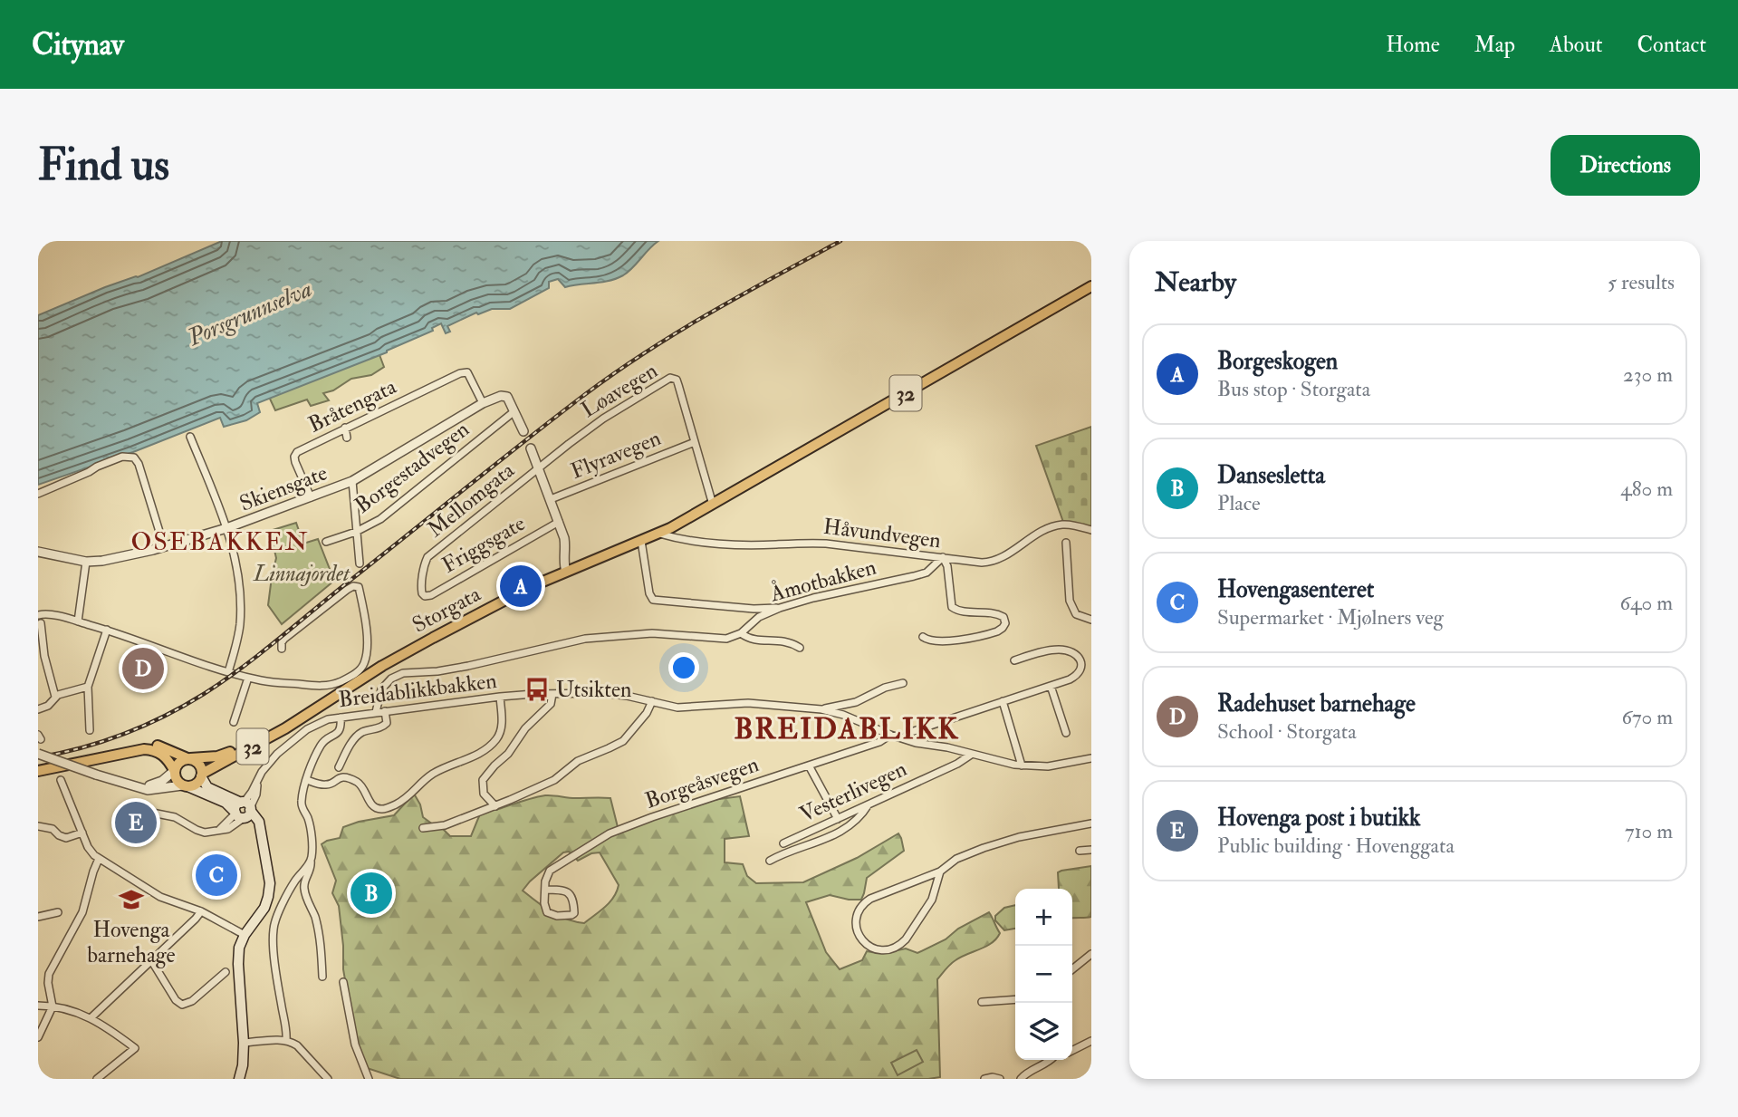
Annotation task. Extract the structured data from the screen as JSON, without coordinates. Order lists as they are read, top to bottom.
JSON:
{
  "streets": {
    "main road": ["32", "Storgata"],
    "street": [
      "Løavegen",
      "Bråtengata",
      "Flyravegen",
      "Borgestadvegen",
      "Skiensgate",
      "Mellomgata",
      "Håvundvegen",
      "Friggsgate",
      "Åmotbakken",
      "Breidablikkbakken",
      "Borgeåsvegen",
      "Vesterlivegen"
    ]
  },
  "crossings": [
    ["Løavegen", "32"],
    ["Løavegen", "Flyravegen"],
    ["Løavegen", "Mellomgata"],
    ["Løavegen", "Storgata"],
    ["32", "Storgata"],
    ["Bråtengata", "Skiensgate"],
    ["Borgestadvegen", "Skiensgate"],
    ["Mellomgata", "Friggsgate"],
    ["Håvundvegen", "Åmotbakken"],
    ["Håvundvegen", "Storgata"],
    ["Åmotbakken", "Breidablikkbakken"],
    ["Breidablikkbakken", "Borgeåsvegen"],
    ["Breidablikkbakken", "Vesterlivegen"]
  ],
  "districts": ["OSEBAKKEN", "BREIDABLIKK"],
  "water": ["Porsgrunnselva"],
  "parks": ["Linnajordet"],
  "places": {
    "bus stop": ["Utsikten"],
    "school or university": ["Hovenga barnehage"]
  },
  "page": {
    "header": "Citynav",
    "nav": [
      "Home",
      "Map",
      "About",
      "Contact"
    ],
    "buttons": "Directions",
    "title": "Find us",
    "heading": ["Nearby", "5 results"],
    "list": [
      {
        "mark": "A",
        "name": "Borgeskogen",
        "note": "Bus stop · Storgata",
        "value": "230 m"
      },
      {
        "mark": "B",
        "name": "Dansesletta",
        "note": "Place",
        "value": "480 m"
      },
      {
        "mark": "C",
        "name": "Hovengasenteret",
        "note": "Supermarket · Mjølners veg",
        "value": "640 m"
      },
      {
        "mark": "D",
        "name": "Radehuset barnehage",
        "note": "School · Storgata",
        "value": "670 m"
      },
      {
        "mark": "E",
        "name": "Hovenga post i butikk",
        "note": "Public building · Hovenggata",
        "value": "710 m"
      }
    ],
    "pins": [
      "A",
      "D",
      "E",
      "C",
      "B"
    ],
    "map_buttons": ["+", "−"]
  }
}
